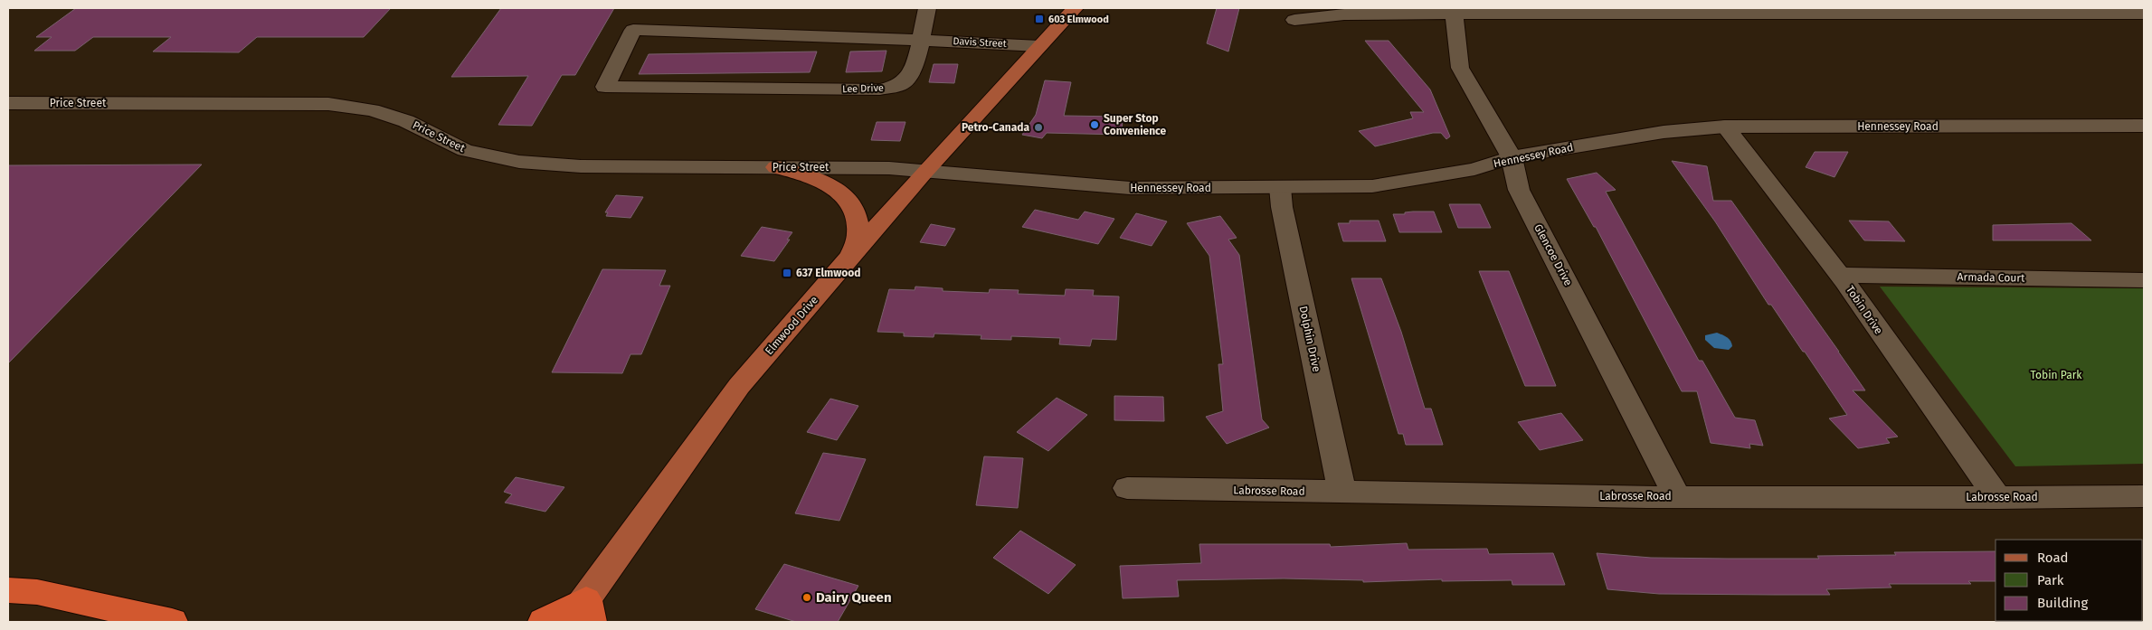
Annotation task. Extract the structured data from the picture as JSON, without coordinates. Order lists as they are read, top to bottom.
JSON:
{
  "streets": {
    "main road": ["Elmwood Drive"],
    "street": [
      "Davis Street",
      "Lee Drive",
      "Price Street",
      "Hennessey Road",
      "Glencoe Drive",
      "Armada Court",
      "Tobin Drive",
      "Dolphin Drive",
      "Labrosse Road"
    ]
  },
  "crossings": [
    ["Davis Street", "Lee Drive"],
    ["Davis Street", "Elmwood Drive"],
    ["Price Street", "Hennessey Road"],
    ["Price Street", "Elmwood Drive"],
    ["Hennessey Road", "Glencoe Drive"],
    ["Hennessey Road", "Tobin Drive"],
    ["Hennessey Road", "Elmwood Drive"],
    ["Hennessey Road", "Dolphin Drive"],
    ["Glencoe Drive", "Labrosse Road"],
    ["Armada Court", "Tobin Drive"],
    ["Tobin Drive", "Labrosse Road"],
    ["Dolphin Drive", "Labrosse Road"]
  ],
  "parks": ["Tobin Park"],
  "places": {
    "transit": ["603 Elmwood", "637 Elmwood"],
    "other": ["Super Stop Convenience", "Petro-Canada", "Dairy Queen"]
  },
  "legend": ["Road", "Park", "Building"]
}
